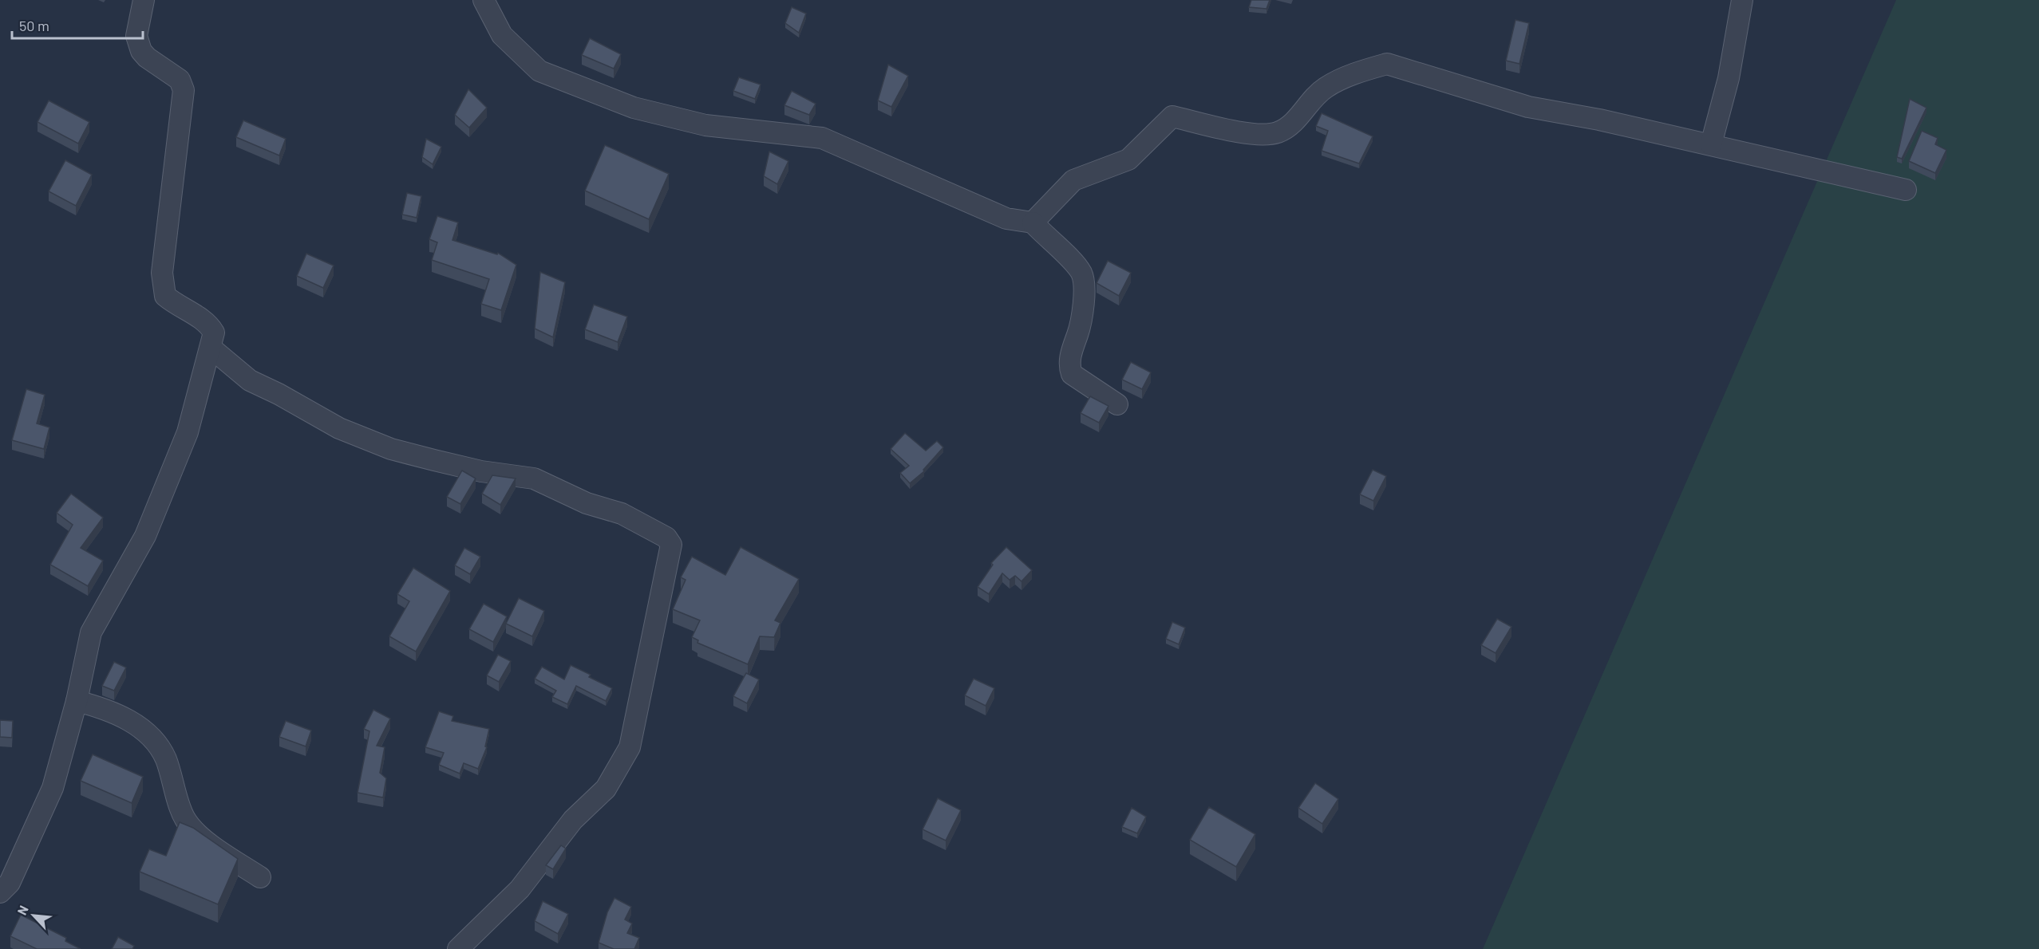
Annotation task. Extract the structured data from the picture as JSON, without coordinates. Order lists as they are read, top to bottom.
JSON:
{
  "scale_bar": "50 m",
  "north": "top left"
}
